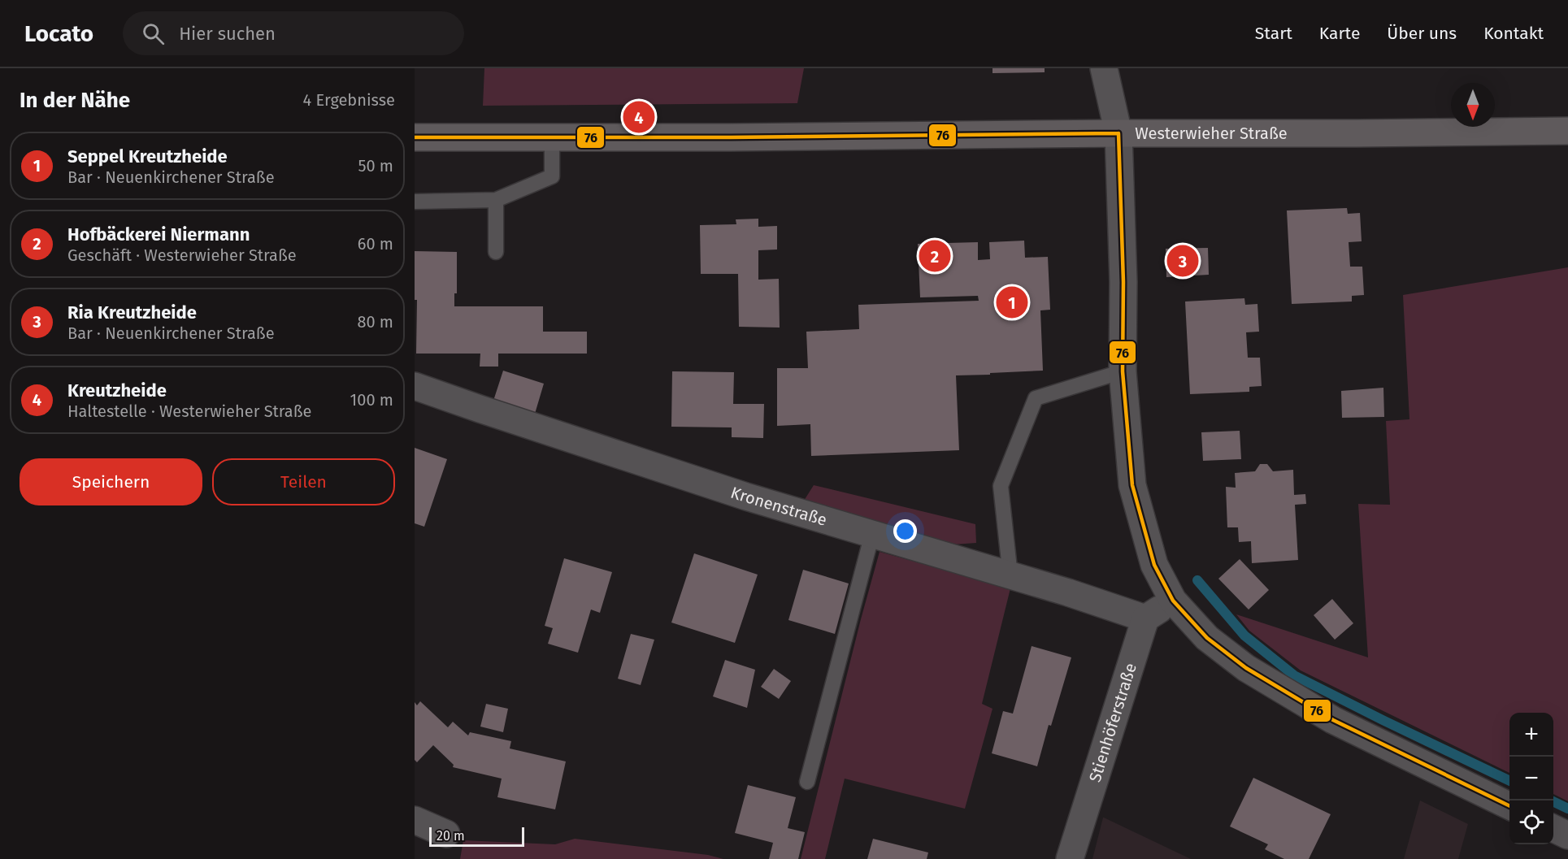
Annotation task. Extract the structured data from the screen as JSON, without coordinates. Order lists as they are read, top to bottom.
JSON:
{
  "streets": {
    "main road": ["Westerwieher Straße"],
    "street": ["Kronenstraße", "Stienhöferstraße"]
  },
  "crossings": [
    ["Kronenstraße", "Stienhöferstraße"]
  ],
  "lines": ["transit line 76"],
  "scale_bar": "20 m",
  "north": "bottom",
  "page": {
    "header": "Locato",
    "search": "Hier suchen",
    "nav": [
      "Start",
      "Karte",
      "Über uns",
      "Kontakt"
    ],
    "heading": ["In der Nähe", "4 Ergebnisse"],
    "pins": [
      "4",
      "2",
      "3",
      "1"
    ],
    "list": [
      {
        "mark": "1",
        "name": "Seppel Kreutzheide",
        "note": "Bar · Neuenkirchener Straße",
        "value": "50 m"
      },
      {
        "mark": "2",
        "name": "Hofbäckerei Niermann",
        "note": "Geschäft · Westerwieher Straße",
        "value": "60 m"
      },
      {
        "mark": "3",
        "name": "Ria Kreutzheide",
        "note": "Bar · Neuenkirchener Straße",
        "value": "80 m"
      },
      {
        "mark": "4",
        "name": "Kreutzheide",
        "note": "Haltestelle · Westerwieher Straße",
        "value": "100 m"
      }
    ],
    "buttons": ["Speichern", "Teilen"],
    "map_buttons": ["+", "−"],
    "scale": "20 m"
  }
}
